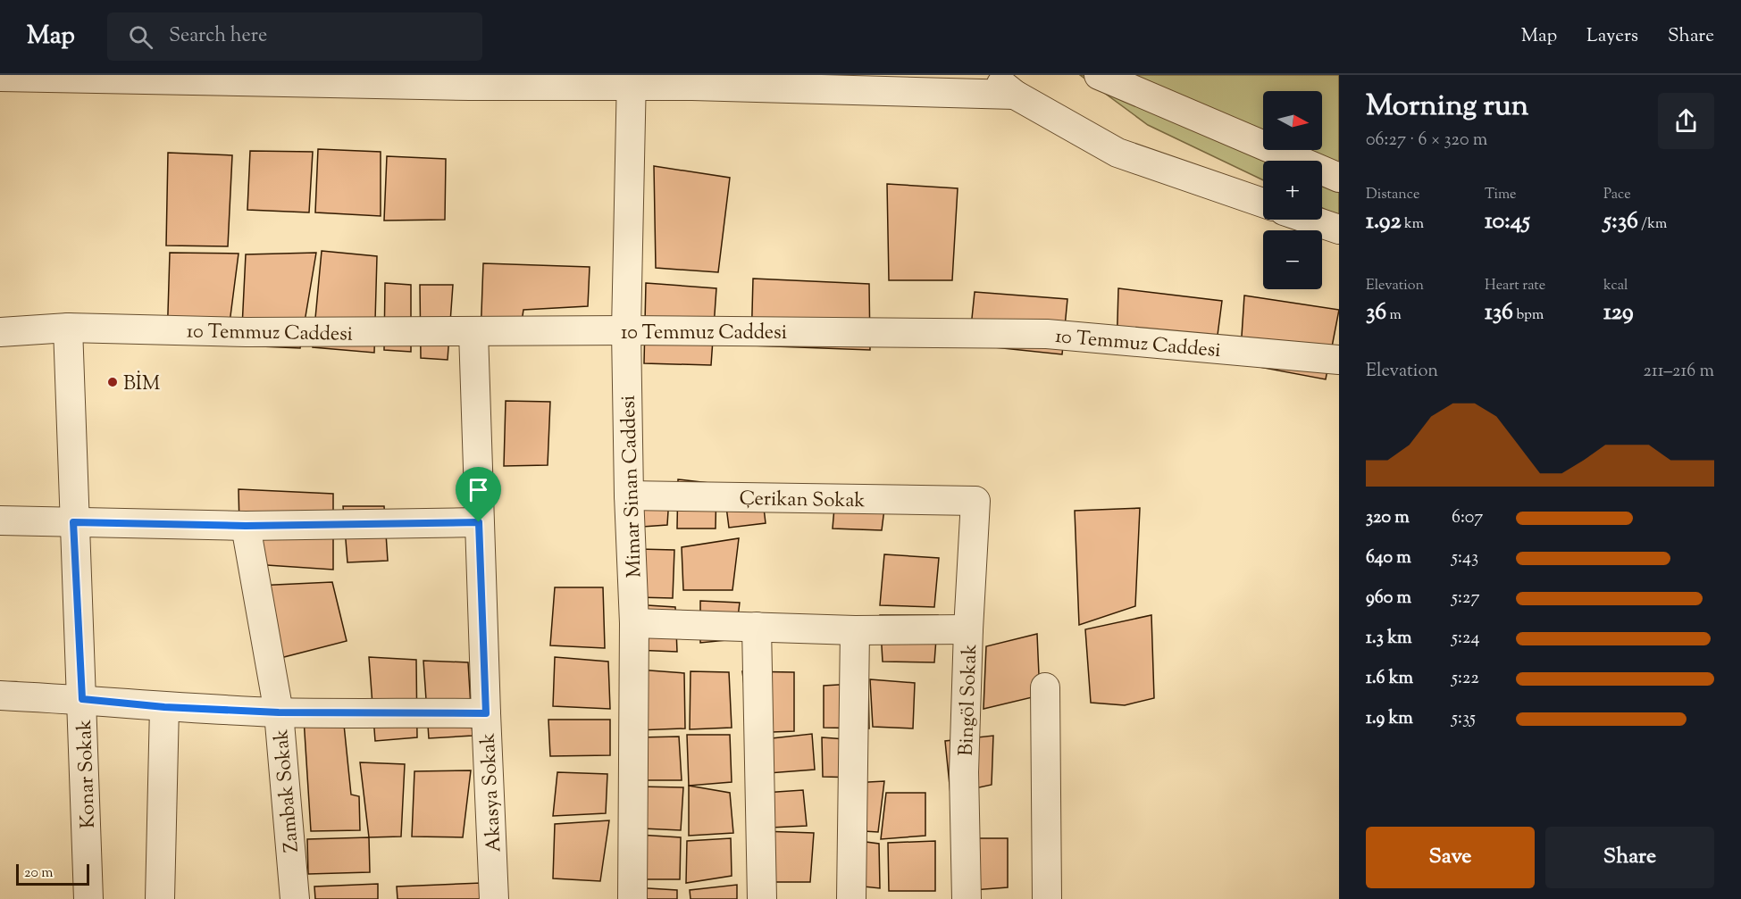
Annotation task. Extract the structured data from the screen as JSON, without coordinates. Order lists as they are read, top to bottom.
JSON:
{
  "streets": {
    "street": [
      "10 Temmuz Caddesi",
      "Mimar Sinan Caddesi",
      "Çerikan Sokak",
      "Bingöl Sokak",
      "Konar Sokak",
      "Zambak Sokak",
      "Akasya Sokak"
    ]
  },
  "crossings": [
    ["10 Temmuz Caddesi", "Mimar Sinan Caddesi"],
    ["10 Temmuz Caddesi", "Konar Sokak"],
    ["10 Temmuz Caddesi", "Akasya Sokak"],
    ["Mimar Sinan Caddesi", "Çerikan Sokak"],
    ["Çerikan Sokak", "Bingöl Sokak"]
  ],
  "places": ["BİM"],
  "scale_bar": "20 m",
  "north": "right",
  "page": {
    "header": "Map",
    "search": "Search here",
    "nav": ["Map", "Layers", "Share"],
    "heading": ["Morning run", "06:27 · 6 × 320 m"],
    "map_buttons": ["+", "−"],
    "stats": [
      ["Distance", "1.92 km"],
      ["Time", "10:45"],
      ["Pace", "5:36 /km"],
      ["Elevation", "36 m"],
      ["Heart rate", "136 bpm"],
      ["kcal", "129"]
    ],
    "chart": ["Elevation", "211–216 m"],
    "list": [
      {
        "name": "320 m",
        "note": "6:07"
      },
      {
        "name": "640 m",
        "note": "5:43"
      },
      {
        "name": "960 m",
        "note": "5:27"
      },
      {
        "name": "1.3 km",
        "note": "5:24"
      },
      {
        "name": "1.6 km",
        "note": "5:22"
      },
      {
        "name": "1.9 km",
        "note": "5:35"
      }
    ],
    "buttons": ["Save", "Share"],
    "scale": "20 m"
  }
}
